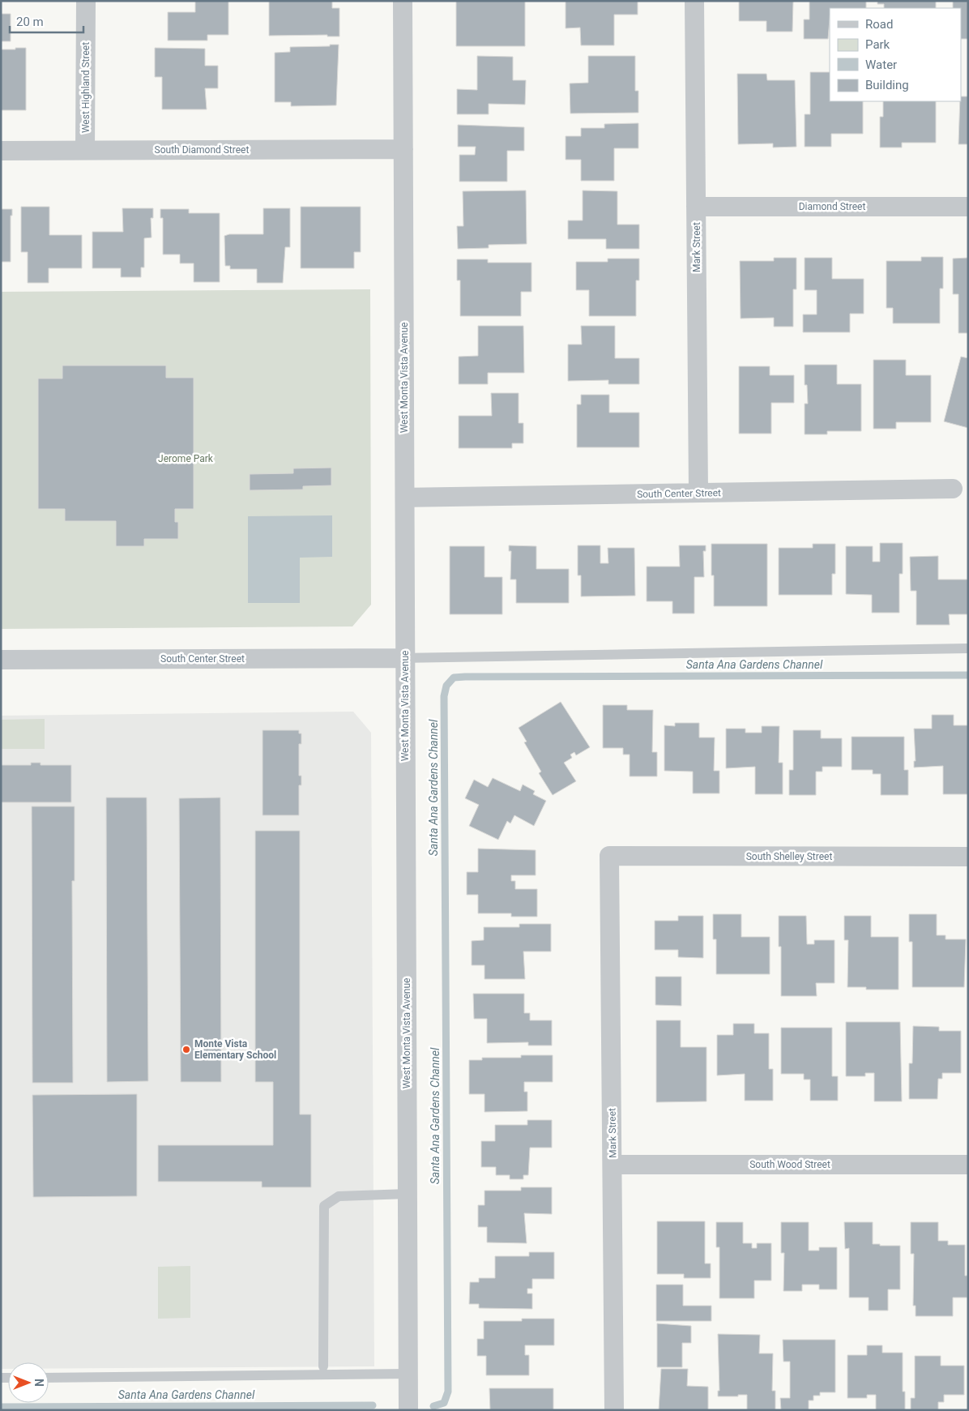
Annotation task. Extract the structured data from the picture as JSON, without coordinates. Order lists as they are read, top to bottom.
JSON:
{
  "streets": {
    "street": [
      "West Highland Street",
      "South Diamond Street",
      "Diamond Street",
      "Mark Street",
      "West Monta Vista Avenue",
      "South Center Street",
      "South Shelley Street",
      "South Wood Street"
    ]
  },
  "crossings": [
    ["West Highland Street", "South Diamond Street"],
    ["South Diamond Street", "West Monta Vista Avenue"],
    ["Diamond Street", "Mark Street"],
    ["Mark Street", "South Center Street"],
    ["Mark Street", "South Shelley Street"],
    ["Mark Street", "South Wood Street"],
    ["West Monta Vista Avenue", "South Center Street"]
  ],
  "water": ["Santa Ana Gardens Channel"],
  "parks": ["Jerome Park"],
  "places": ["Monte Vista Elementary School"],
  "legend": [
    "Road",
    "Park",
    "Water",
    "Building"
  ],
  "scale_bar": "20 m",
  "north": "right"
}
